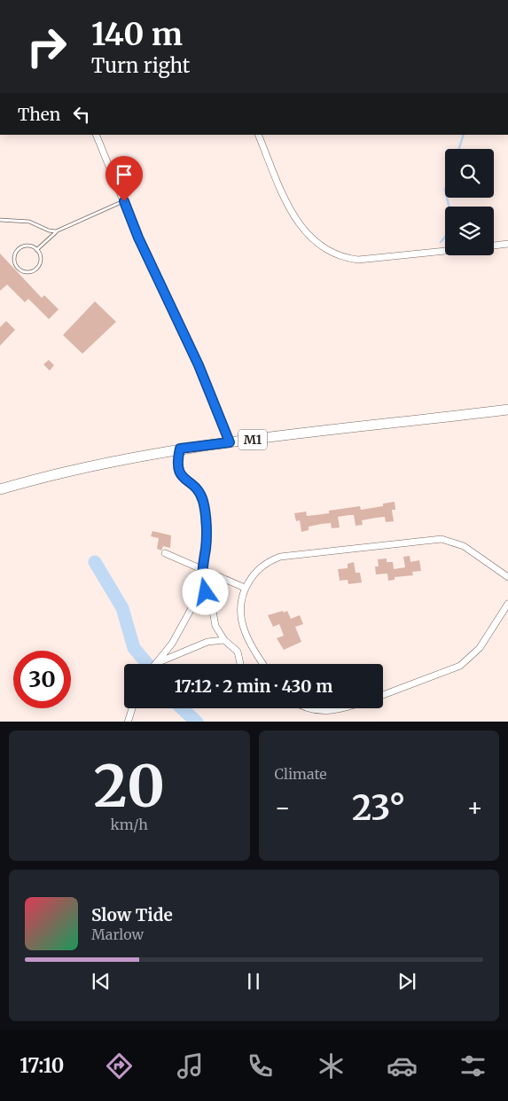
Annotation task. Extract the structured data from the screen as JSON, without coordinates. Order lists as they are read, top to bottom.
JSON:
{
  "streets": {
    "highway": ["M1"]
  },
  "page": {
    "turn": ["140 m", "Turn right"],
    "then": "Then",
    "limit": "30",
    "trip": "17:12 · 2 min · 430 m",
    "tile": [
      ["20", "km/h"],
      "Climate"
    ],
    "heat": ["−", "23°", "+"],
    "song": ["Slow Tide", "Marlow"],
    "tabs": "17:10"
  }
}
